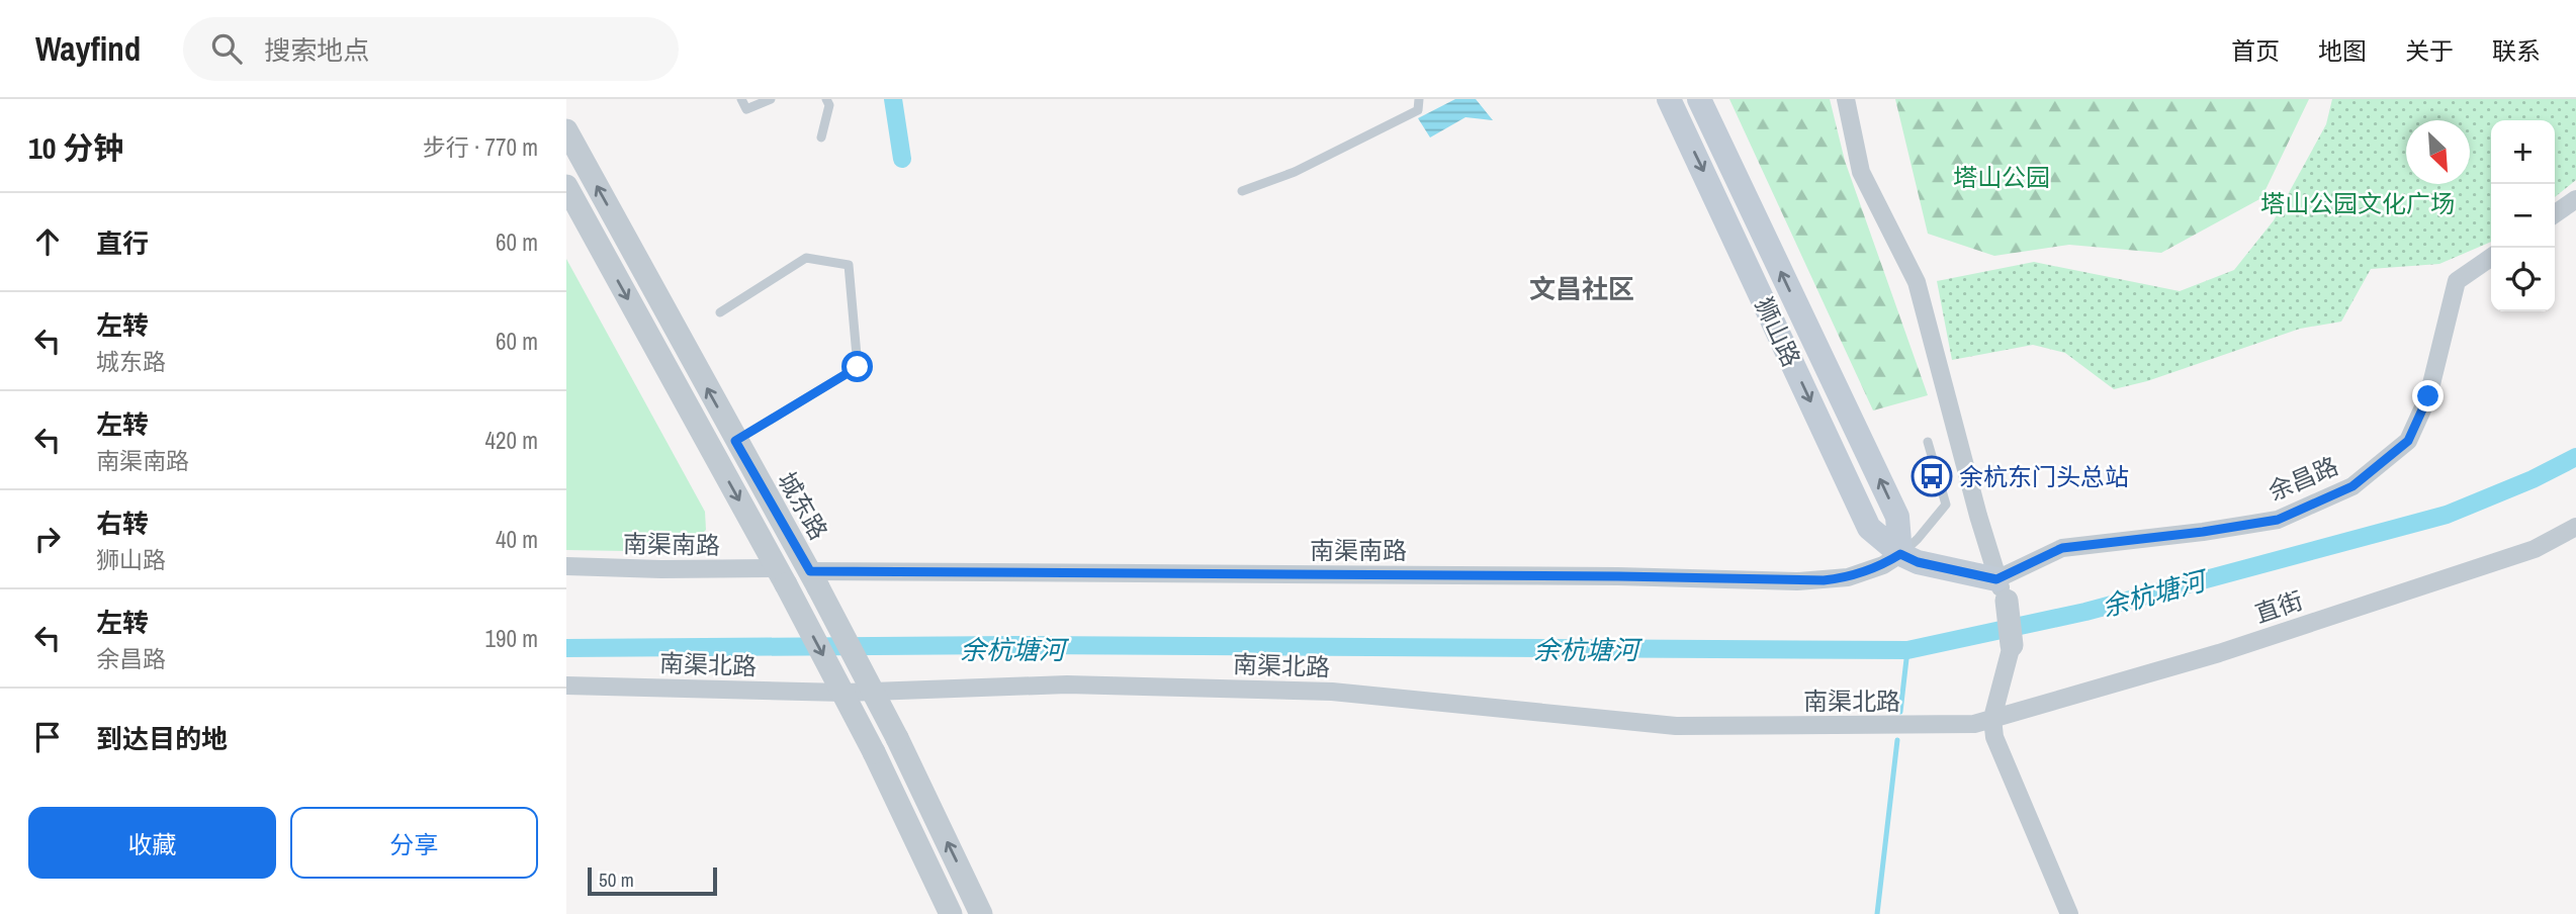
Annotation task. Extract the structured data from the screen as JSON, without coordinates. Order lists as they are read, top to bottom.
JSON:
{
  "streets": {
    "main road": ["狮山路"],
    "street": [
      "余昌路",
      "城东路",
      "南渠南路",
      "直街",
      "南渠北路"
    ]
  },
  "crossings": [
    ["狮山路", "余昌路"],
    ["狮山路", "南渠南路"],
    ["城东路", "南渠南路"],
    ["直街", "南渠北路"]
  ],
  "districts": ["文昌社区"],
  "water": ["余杭塘河"],
  "parks": ["塔山公园", "塔山公园文化广场"],
  "places": {
    "bus stop": ["余杭东门头总站"]
  },
  "scale_bar": "50 m",
  "north": "bottom right",
  "page": {
    "header": "Wayfind",
    "search": "搜索地点",
    "nav": [
      "首页",
      "地图",
      "关于",
      "联系"
    ],
    "heading": ["10 分钟", "步行 · 770 m"],
    "map_buttons": ["+", "−"],
    "list": [
      ["直行", "60 m"],
      ["左转", "城东路", "60 m"],
      ["左转", "南渠南路", "420 m"],
      ["右转", "狮山路", "40 m"],
      ["左转", "余昌路", "190 m"],
      "到达目的地"
    ],
    "buttons": ["收藏", "分享"],
    "scale": "50 m"
  }
}
